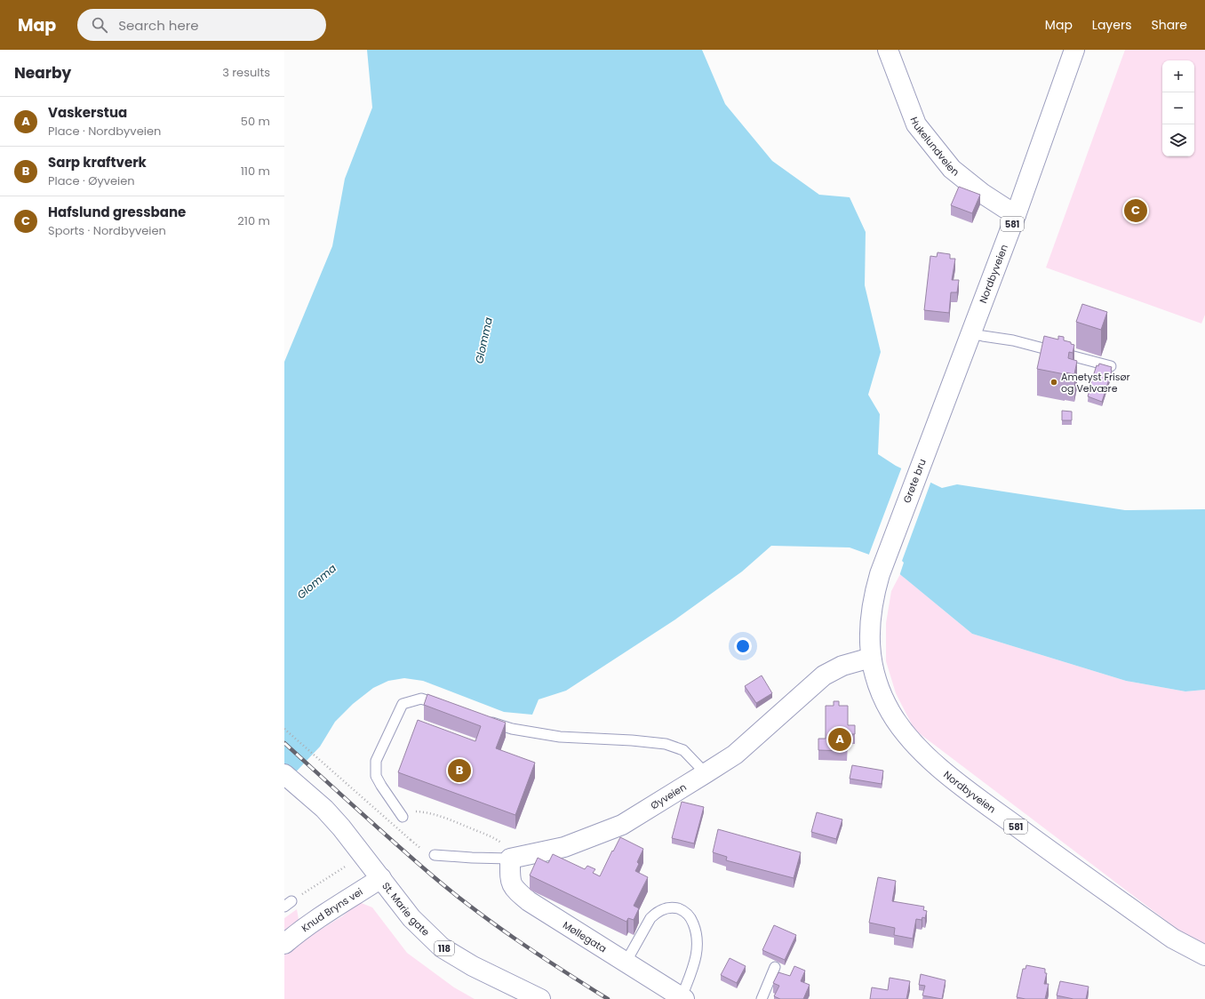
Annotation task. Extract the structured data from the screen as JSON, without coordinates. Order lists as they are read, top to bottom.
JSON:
{
  "streets": {
    "main road": [
      "Hukelundveien",
      "581",
      "Nordbyveien",
      "Grøte bru",
      "Øyveien",
      "St. Marie gate",
      "Knud Bryns vei",
      "Møllegata",
      "118"
    ]
  },
  "crossings": [
    ["Hukelundveien", "Nordbyveien"],
    ["Nordbyveien", "Grøte bru"],
    ["Nordbyveien", "Øyveien"],
    ["Øyveien", "Møllegata"],
    ["St. Marie gate", "Knud Bryns vei"]
  ],
  "water": ["Glomma"],
  "places": ["Ametyst Frisør og Velvære"],
  "page": {
    "header": "Map",
    "search": "Search here",
    "nav": ["Map", "Layers", "Share"],
    "heading": ["Nearby", "3 results"],
    "map_buttons": ["+", "−"],
    "list": [
      {
        "mark": "A",
        "name": "Vaskerstua",
        "note": "Place · Nordbyveien",
        "value": "50 m"
      },
      {
        "mark": "B",
        "name": "Sarp kraftverk",
        "note": "Place · Øyveien",
        "value": "110 m"
      },
      {
        "mark": "C",
        "name": "Hafslund gressbane",
        "note": "Sports · Nordbyveien",
        "value": "210 m"
      }
    ],
    "pins": ["C", "A", "B"]
  }
}
